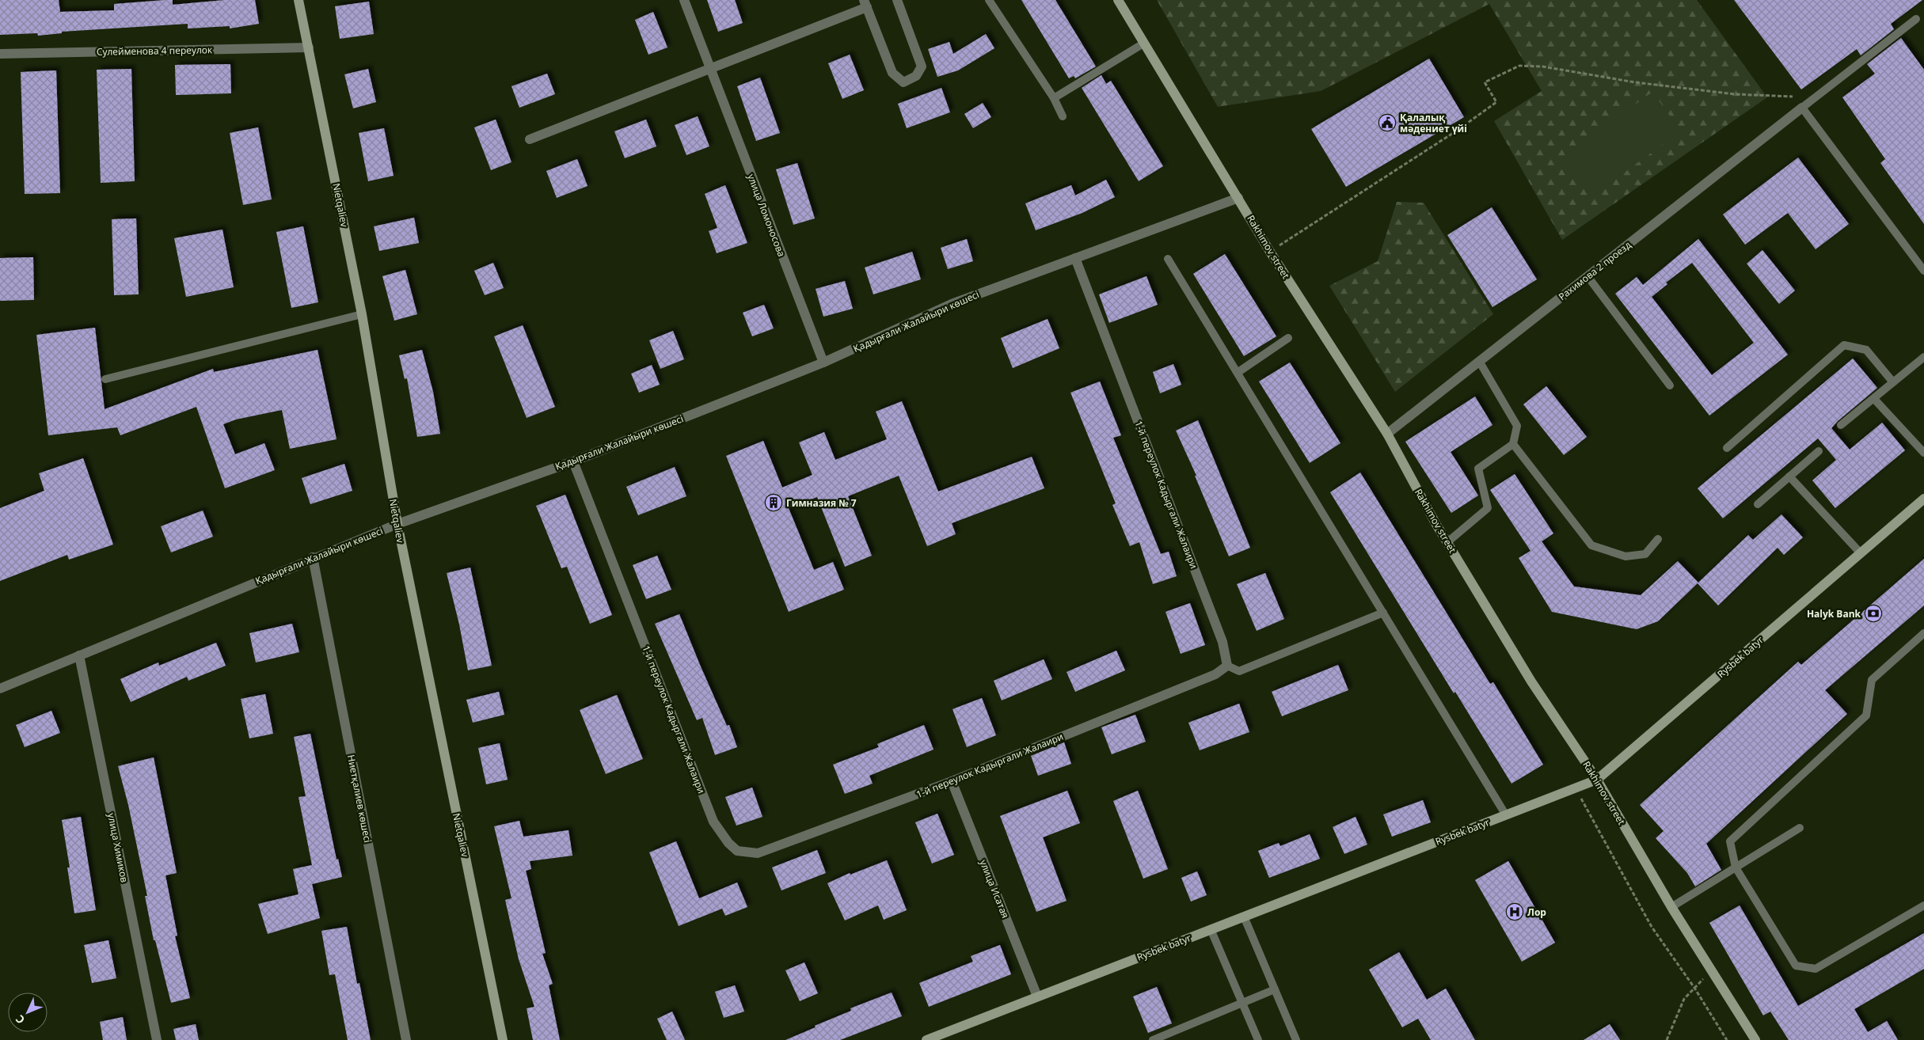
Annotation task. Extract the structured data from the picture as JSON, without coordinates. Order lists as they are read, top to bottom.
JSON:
{
  "streets": {
    "street": [
      "Сулейменова 4 переулок",
      "Nietqaliev",
      "улица Ломоносова",
      "Rakhimov street",
      "Рахимова 2 проезд",
      "Қадырғали Жалайыри көшесі",
      "1-й переулок Кадыргали Жалаири",
      "Rysbek batyr",
      "Ниетқалиев көшесі",
      "улица Химиков",
      "улица Исатая"
    ]
  },
  "crossings": [
    ["Сулейменова 4 переулок", "Nietqaliev"],
    ["Nietqaliev", "Қадырғали Жалайыри көшесі"],
    ["улица Ломоносова", "Қадырғали Жалайыри көшесі"],
    ["Rakhimov street", "Рахимова 2 проезд"],
    ["Rakhimov street", "Қадырғали Жалайыри көшесі"],
    ["Rakhimov street", "Rysbek batyr"],
    ["Қадырғали Жалайыри көшесі", "1-й переулок Кадыргали Жалаири"],
    ["Қадырғали Жалайыри көшесі", "Ниетқалиев көшесі"],
    ["Қадырғали Жалайыри көшесі", "улица Химиков"],
    ["1-й переулок Кадыргали Жалаири", "улица Исатая"],
    ["Rysbek batyr", "улица Исатая"]
  ],
  "places": {
    "public building": ["Қалалық мәдениет үйі"],
    "building": ["Гимназия № 7"],
    "bank": ["Halyk Bank"],
    "hospital": ["Лор"]
  },
  "north": "bottom left"
}
